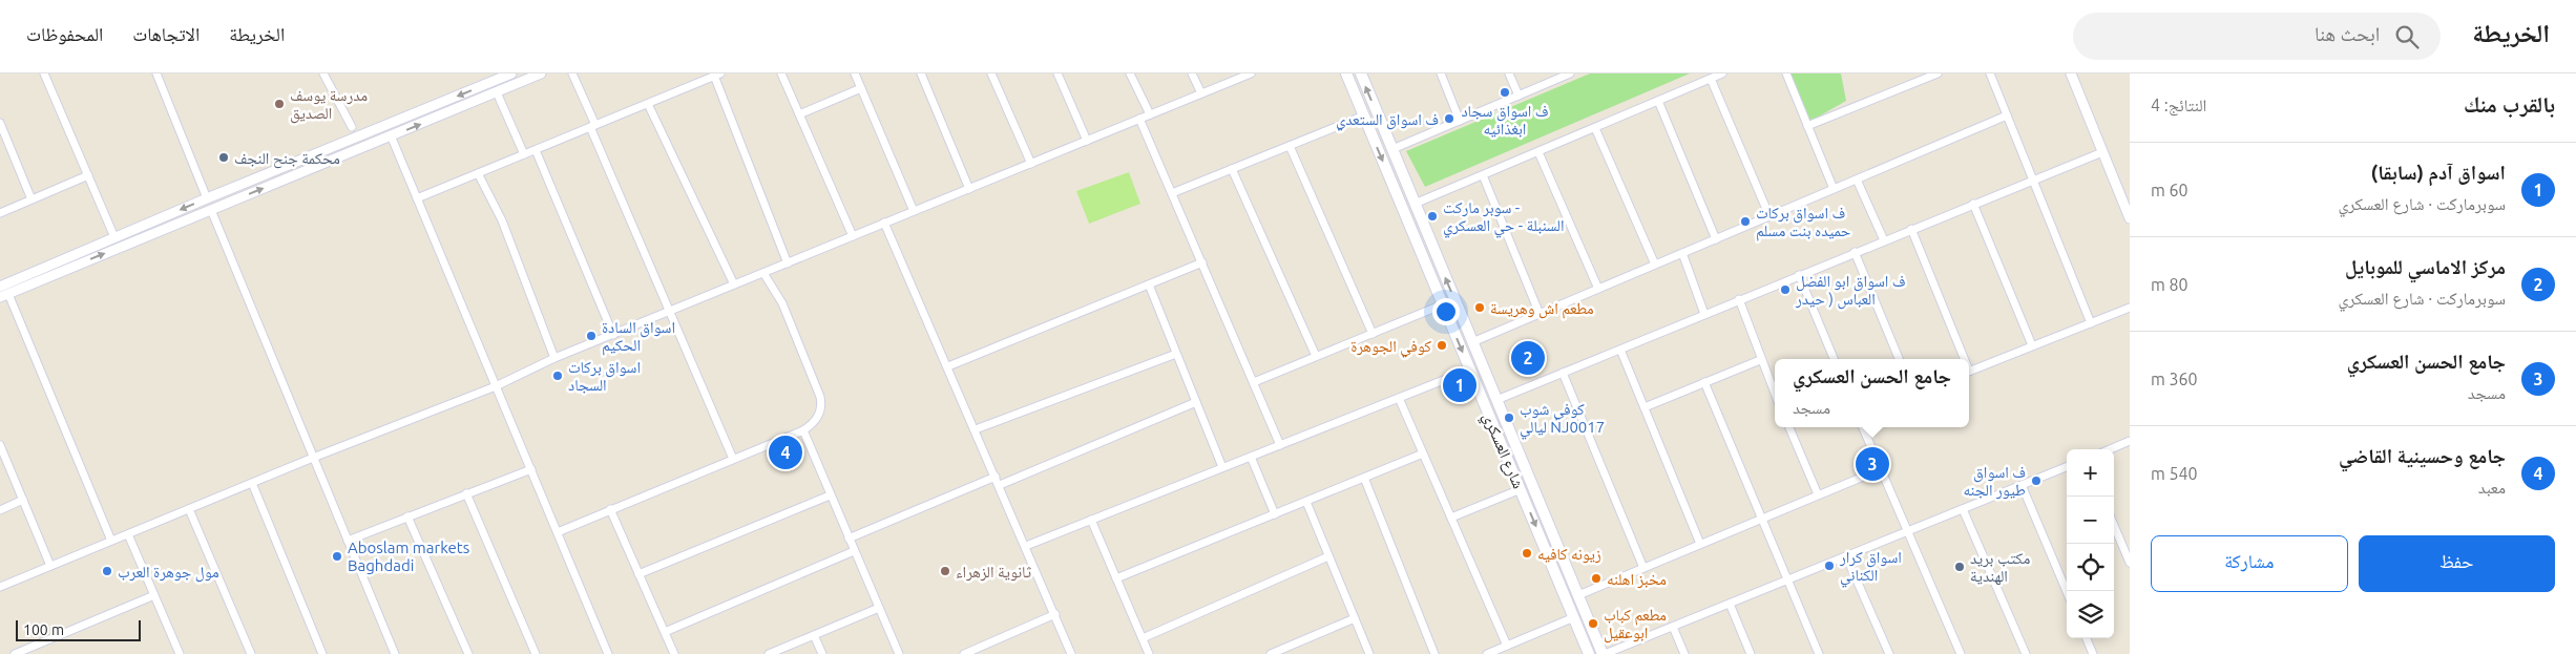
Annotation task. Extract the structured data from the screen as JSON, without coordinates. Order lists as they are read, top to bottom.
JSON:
{
  "streets": {
    "main road": ["شارع العسكري"]
  },
  "places": [
    "ف اسواق سجاد ابغذائيه",
    "مدرسة يوسف الصديق",
    "ف اسواق الستعدي",
    "محكمة جنح النجف",
    "سوبر ماركت - السنبلة - حي العسكري",
    "ف اسواق بركات حميده بنت مسلم",
    "ف اسواق ابو الفضل العباس ( حيدر",
    "مطعم اش وهريسة",
    "اسواق السادة الحكيم",
    "كوفي الجوهرة",
    "اسواق بركات السجاد",
    "كوفي شوب ليالي NJ0017",
    "ف اسواق طيور الجنه",
    "زيونه كافيه",
    "Aboslam markets Baghdadi",
    "اسواق كرار الكناني",
    "مكتب بريد الهندية",
    "مول جوهرة العرب",
    "ثانوية الزهراء",
    "مخبز اهلنه",
    "مطعم كباب ابوعقيل"
  ],
  "scale_bar": "100 m",
  "page": {
    "header": "الخريطة",
    "search": "ابحث هنا",
    "nav": ["الخريطة", "الاتجاهات", "المحفوظات"],
    "heading": ["بالقرب منك", "النتائج: 4"],
    "list": [
      {
        "mark": "1",
        "name": "اسواق آدم (سابقا)",
        "note": "سوبرماركت · شارع العسكري",
        "value": "60 m"
      },
      {
        "mark": "2",
        "name": "مركز الاماسي للموبايل",
        "note": "سوبرماركت · شارع العسكري",
        "value": "80 m"
      },
      {
        "mark": "3",
        "name": "جامع الحسن العسكري",
        "note": "مسجد",
        "value": "360 m"
      },
      {
        "mark": "4",
        "name": "جامع وحسينية القاضي",
        "note": "معبد",
        "value": "540 m"
      }
    ],
    "pins": [
      "2",
      "1",
      "4",
      "3"
    ],
    "popup": ["جامع الحسن العسكري", "مسجد"],
    "map_buttons": ["+", "−"],
    "buttons": ["حفظ", "مشاركة"],
    "scale": "100 m"
  }
}
